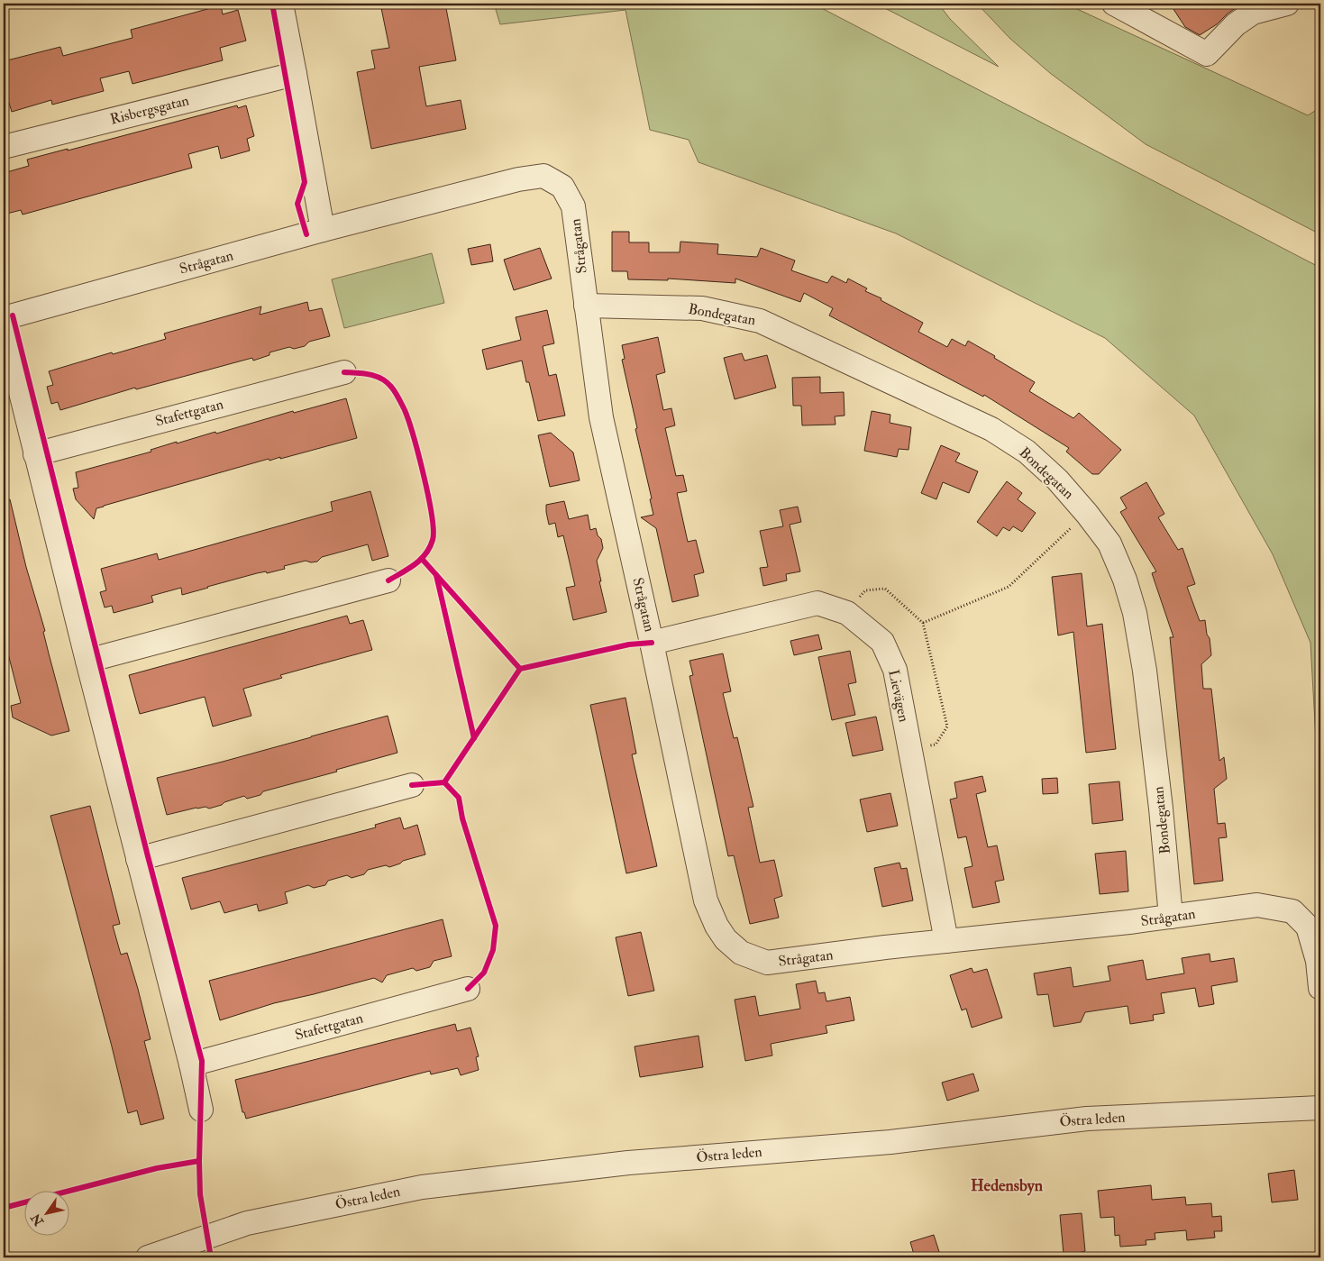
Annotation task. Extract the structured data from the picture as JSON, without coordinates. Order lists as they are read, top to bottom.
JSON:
{
  "streets": {
    "street": [
      "Risbergsgatan",
      "Strågatan",
      "Bondegatan",
      "Stafettgatan",
      "Lievägen",
      "Östra leden"
    ]
  },
  "crossings": [
    ["Strågatan", "Bondegatan"],
    ["Strågatan", "Lievägen"]
  ],
  "districts": ["Hedensbyn"],
  "north": "bottom left"
}
